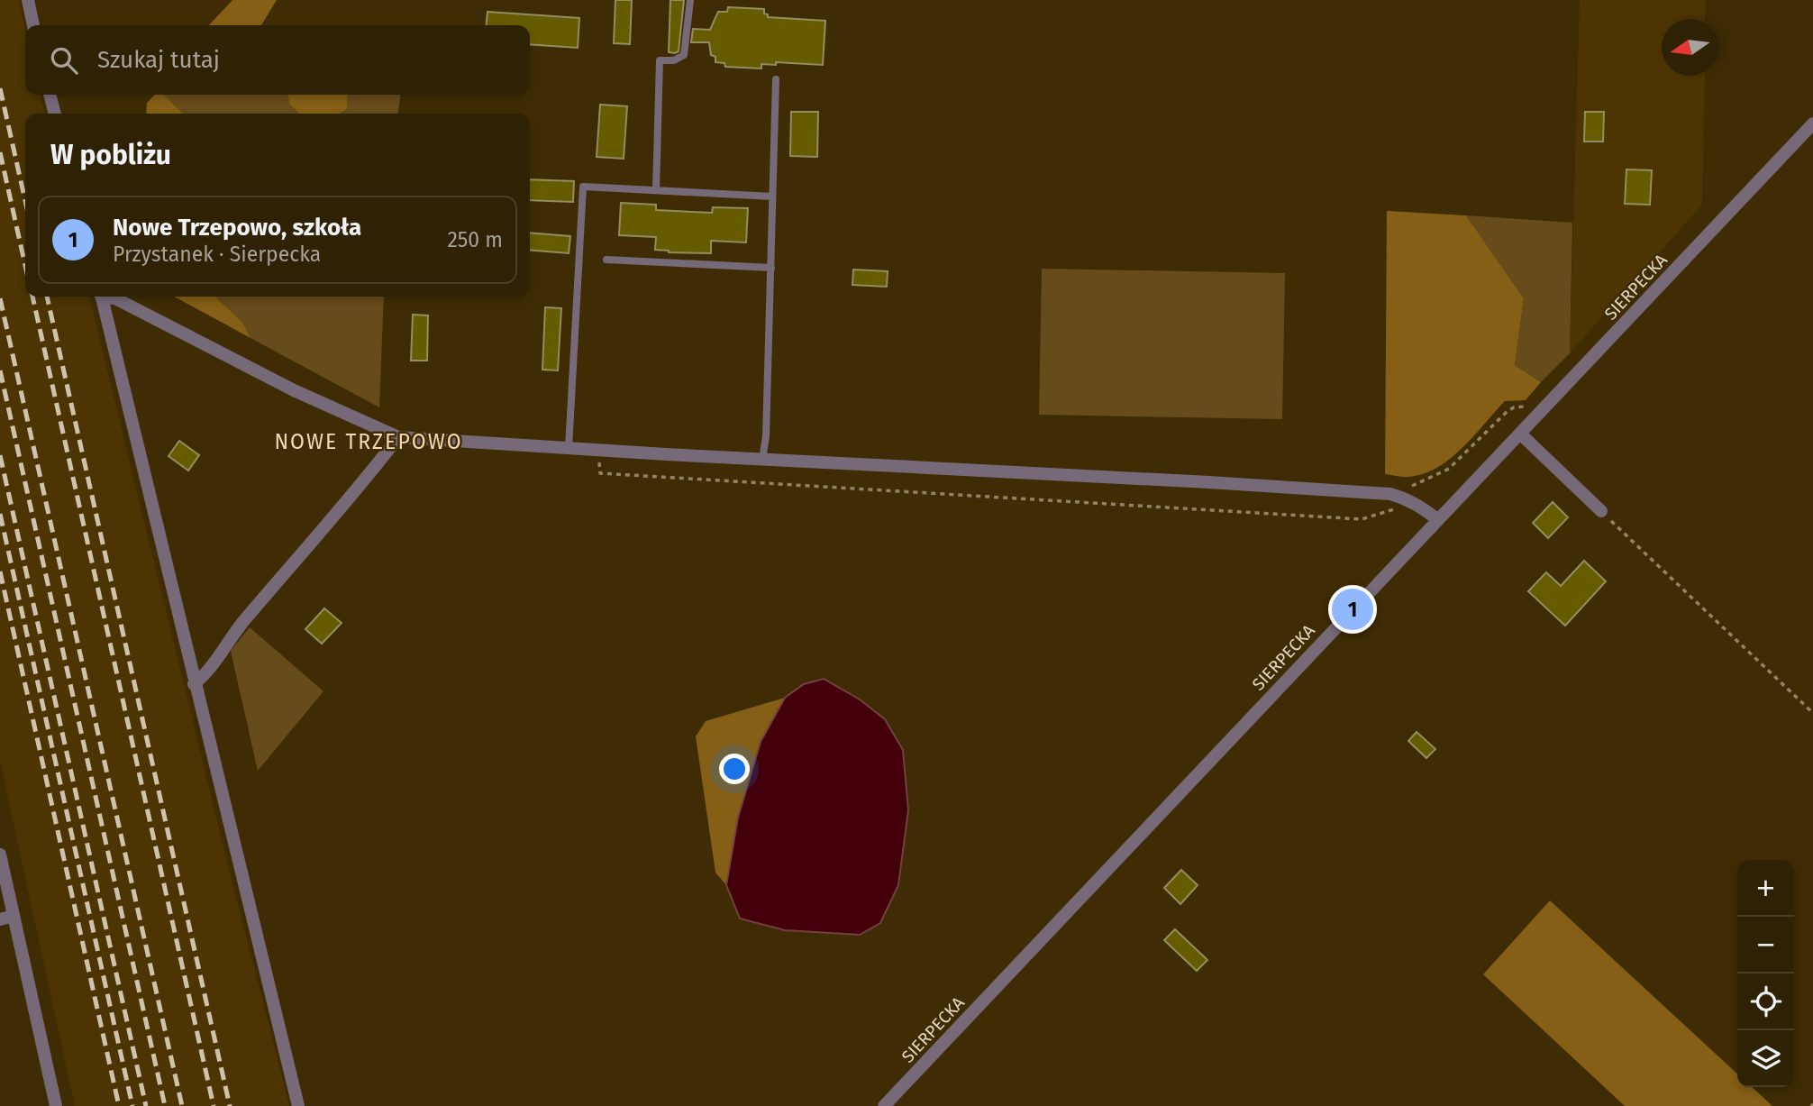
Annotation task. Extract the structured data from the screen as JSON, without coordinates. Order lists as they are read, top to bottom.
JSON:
{
  "streets": {
    "street": ["SIERPECKA"]
  },
  "districts": ["NOWE TRZEPOWO"],
  "north": "left",
  "page": {
    "search": "Szukaj tutaj",
    "heading": "W pobliżu",
    "list": [
      {
        "mark": "1",
        "name": "Nowe Trzepowo, szkoła",
        "note": "Przystanek · Sierpecka",
        "value": "250 m"
      }
    ],
    "pins": "1",
    "map_buttons": ["+", "−"]
  }
}
